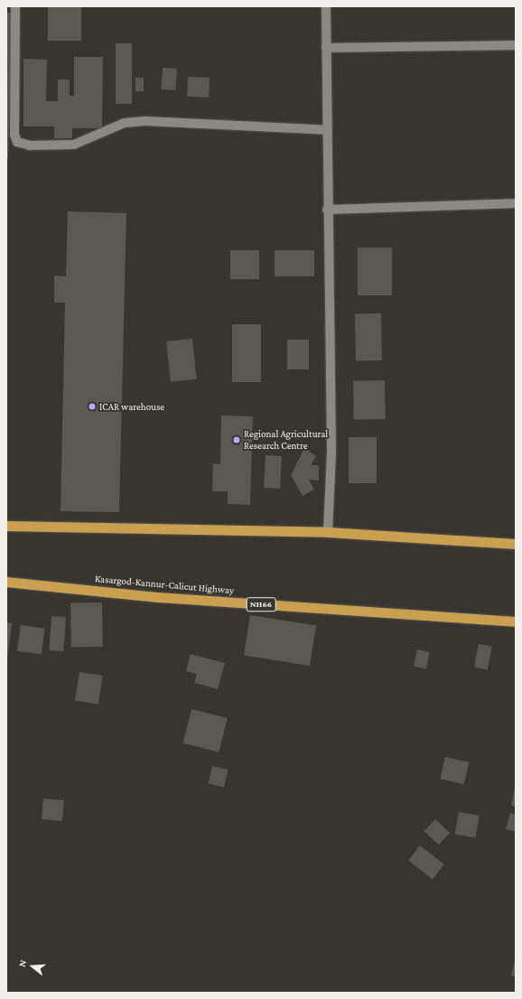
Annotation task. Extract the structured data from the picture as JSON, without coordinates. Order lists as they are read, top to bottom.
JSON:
{
  "streets": {
    "highway": ["Kasargod-Kannur-Calicut Highway", "NH66"]
  },
  "places": ["ICAR warehouse", "Regional Agricultural Research Centre"],
  "north": "left"
}
